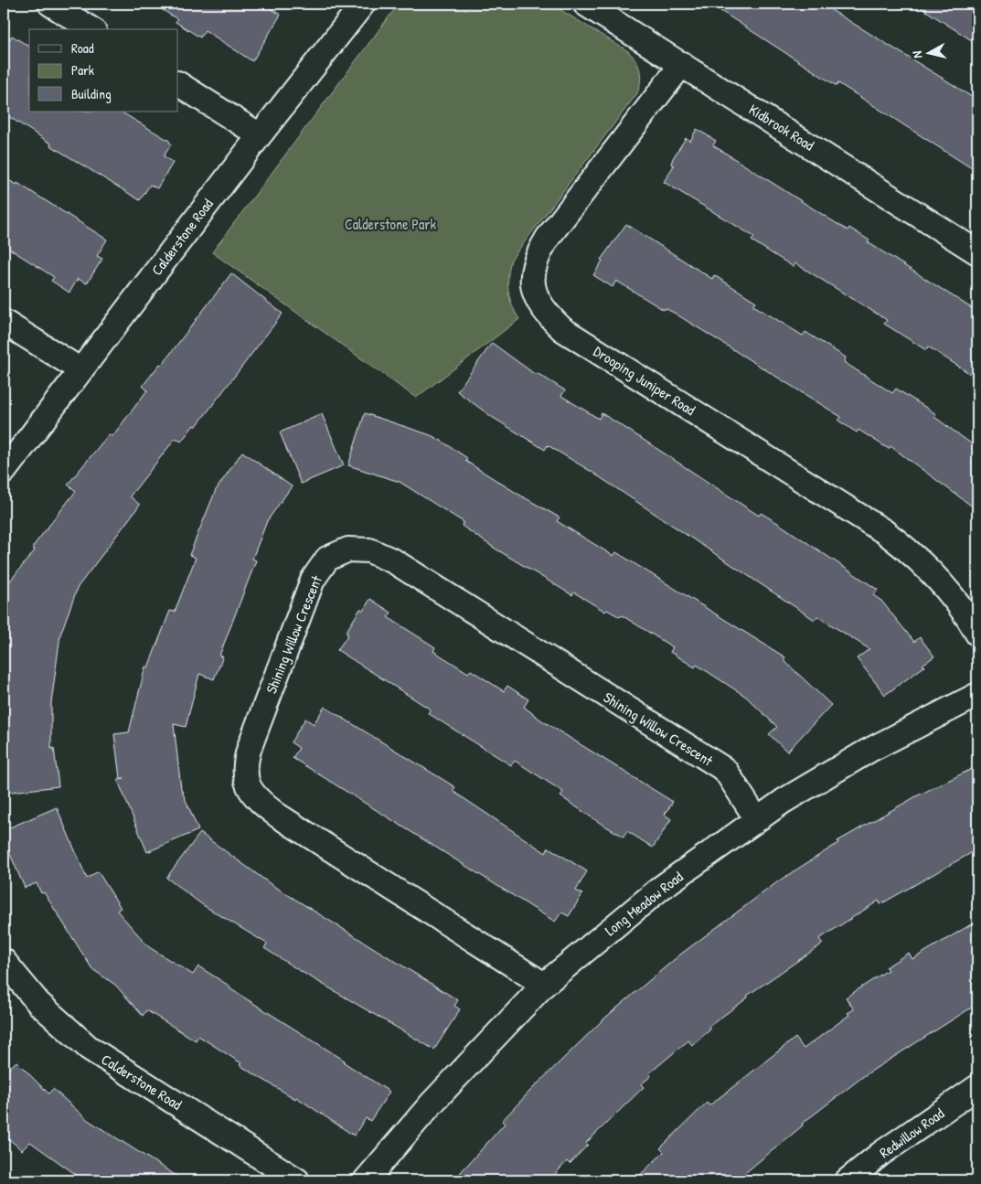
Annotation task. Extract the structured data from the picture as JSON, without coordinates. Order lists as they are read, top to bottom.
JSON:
{
  "streets": {
    "street": [
      "Kidbrook Road",
      "Calderstone Road",
      "Drooping Juniper Road",
      "Shining Willow Crescent",
      "Long Meadow Road",
      "Redwillow Road"
    ]
  },
  "crossings": [
    ["Kidbrook Road", "Drooping Juniper Road"],
    ["Shining Willow Crescent", "Long Meadow Road"]
  ],
  "parks": ["Calderstone Park"],
  "legend": ["Road", "Park", "Building"],
  "north": "left"
}
